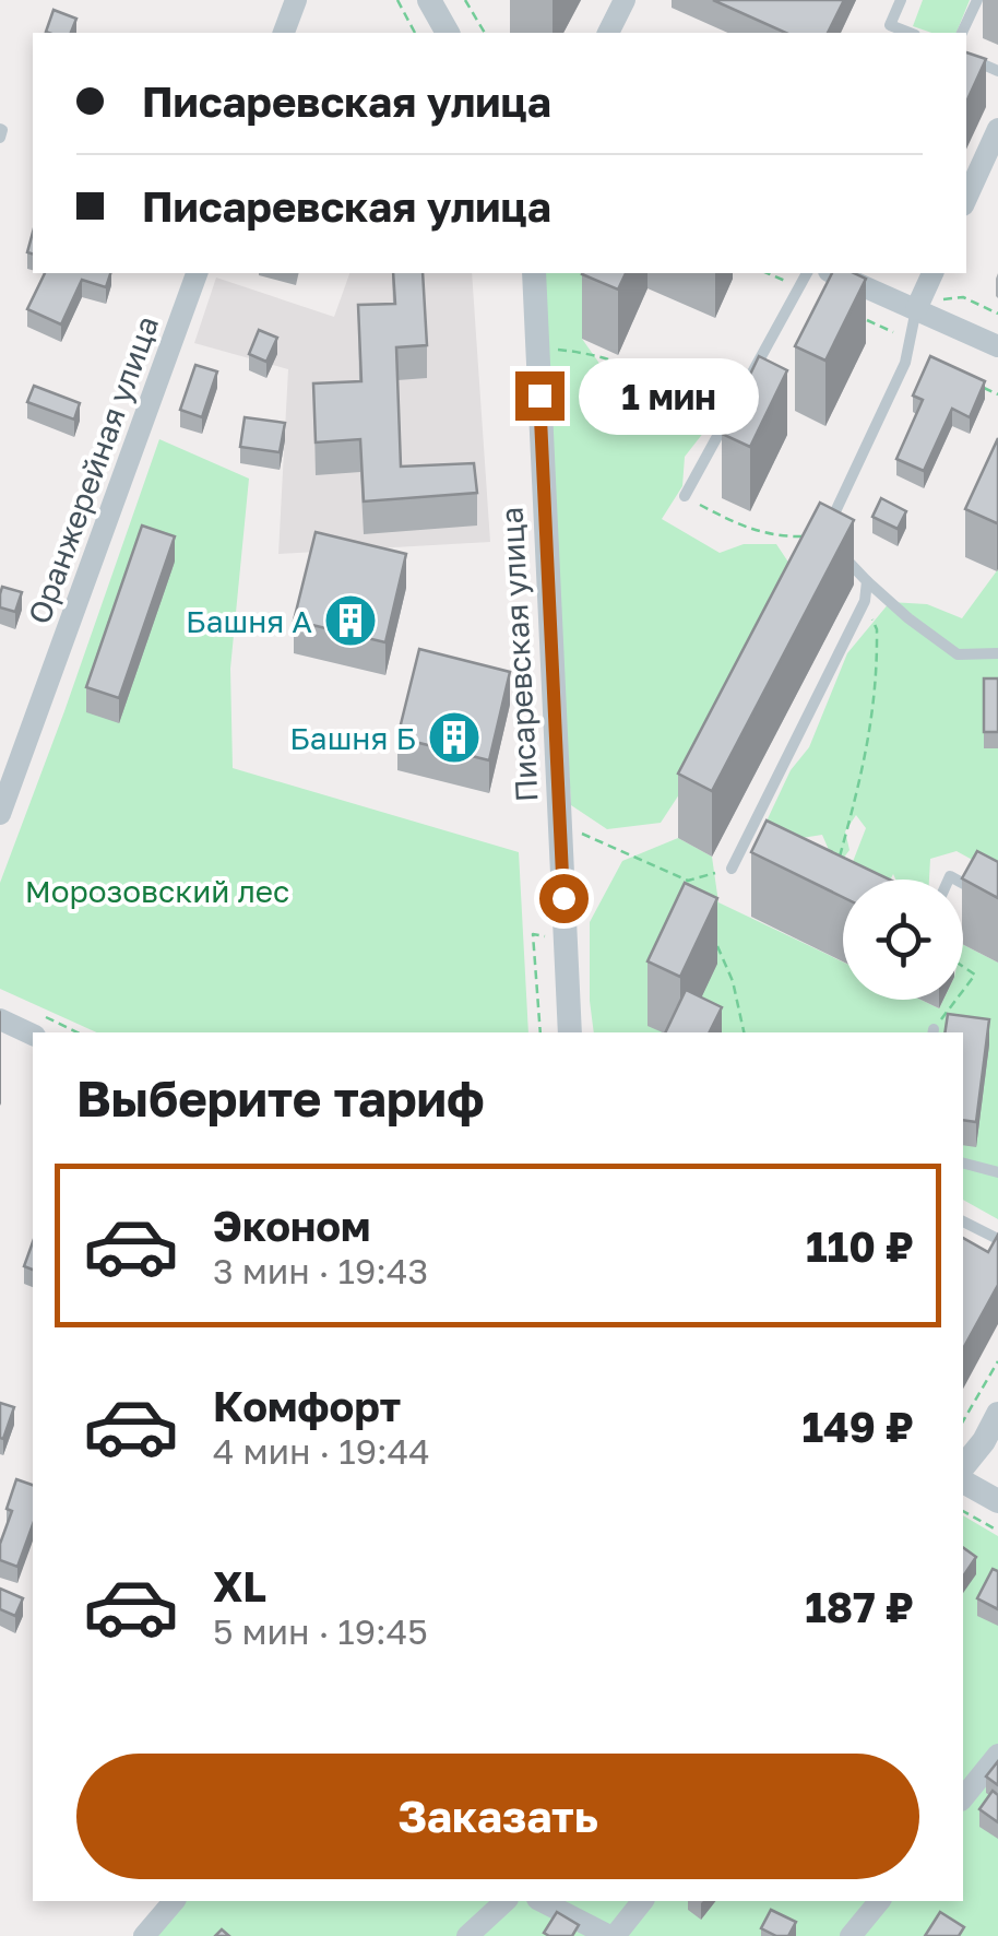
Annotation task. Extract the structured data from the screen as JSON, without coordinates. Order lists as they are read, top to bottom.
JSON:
{
  "streets": {
    "street": ["Оранжерейная улица", "Писаревская улица"]
  },
  "parks": ["Морозовский лес"],
  "places": {
    "building": ["Башня А", "Башня Б"]
  },
  "page": {
    "banner": ["Писаревская улица", "Писаревская улица"],
    "bubble": "1 мин",
    "heading": "Выберите тариф",
    "list": [
      {
        "name": "Эконом",
        "note": "3 мин · 19:43",
        "value": "110 ₽"
      },
      {
        "name": "Комфорт",
        "note": "4 мин · 19:44",
        "value": "149 ₽"
      },
      {
        "name": "XL",
        "note": "5 мин · 19:45",
        "value": "187 ₽"
      }
    ],
    "buttons": "Заказать"
  }
}
